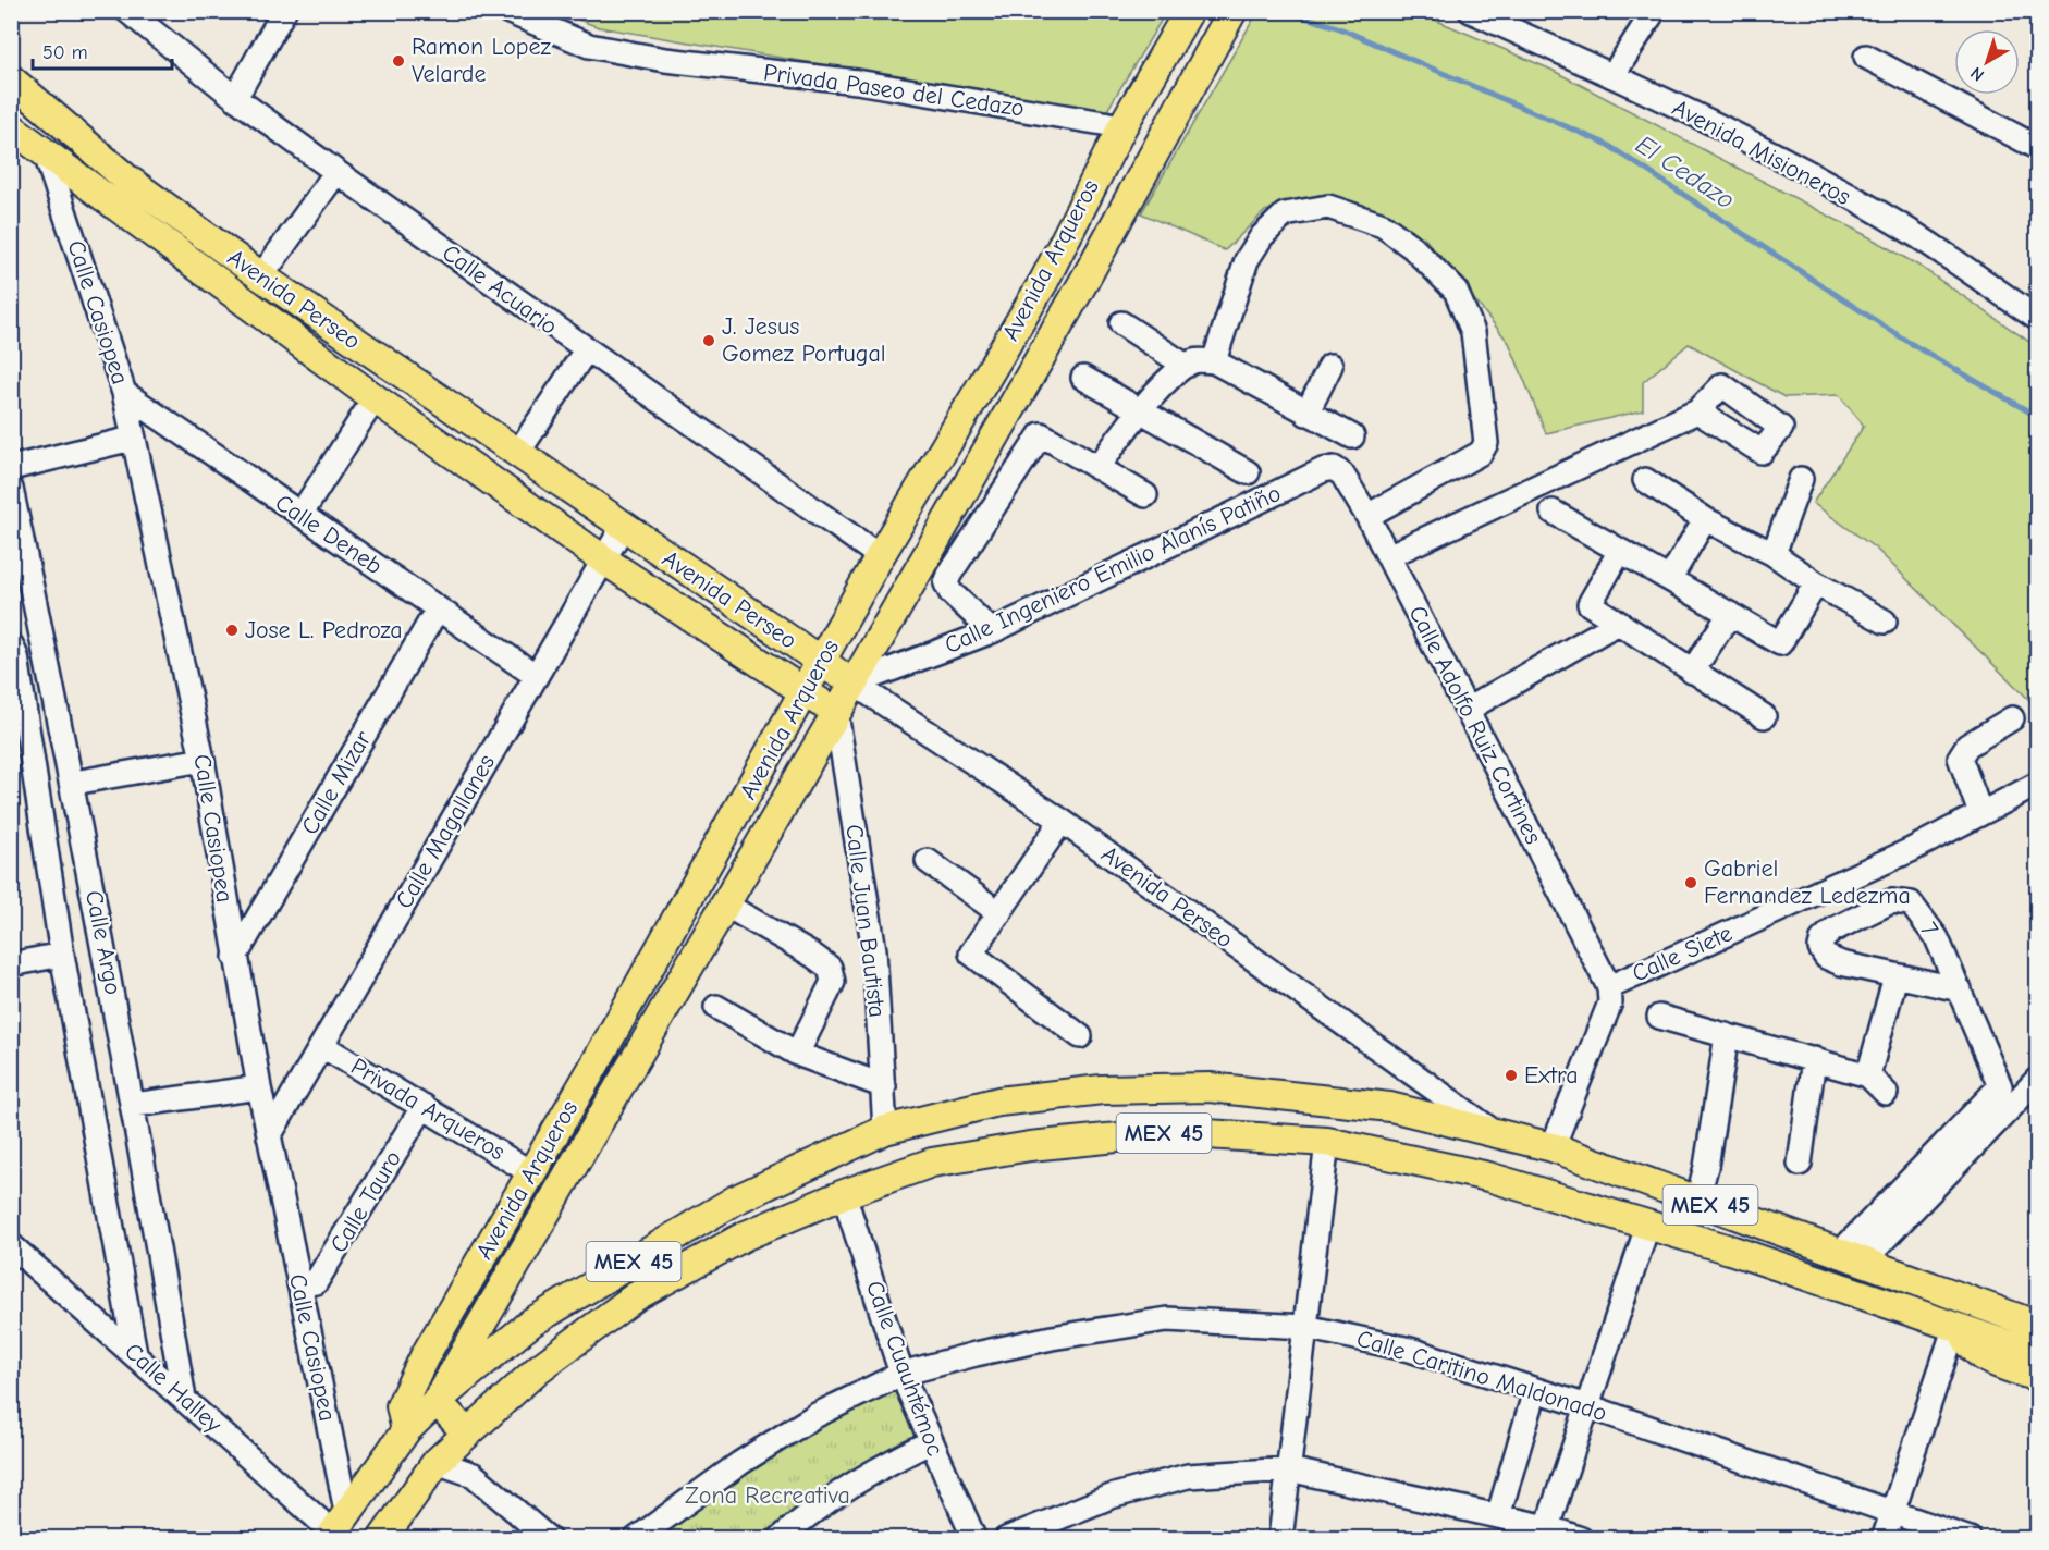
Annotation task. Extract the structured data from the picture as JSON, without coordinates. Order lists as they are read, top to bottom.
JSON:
{
  "streets": {
    "main road": ["Avenida Arqueros", "Avenida Perseo", "MEX 45"],
    "street": [
      "Privada Paseo del Cedazo",
      "Avenida Misioneros",
      "Calle Acuario",
      "Calle Casiopea",
      "Calle Deneb",
      "Calle Ingeniero Emilio Alanís Patiño",
      "Calle Adolfo Ruiz Cortines",
      "Calle Mizar",
      "Calle Magallanes",
      "Calle Juan Bautista",
      "7",
      "Calle Argo",
      "Calle Siete",
      "Privada Arqueros",
      "Calle Tauro",
      "Calle Cuauhtémoc",
      "Calle Caritino Maldonado",
      "Calle Halley"
    ]
  },
  "crossings": [
    ["Privada Paseo del Cedazo", "Avenida Arqueros"],
    ["Avenida Arqueros", "Calle Acuario"],
    ["Avenida Arqueros", "Avenida Perseo"],
    ["Avenida Arqueros", "Calle Ingeniero Emilio Alanís Patiño"],
    ["Avenida Arqueros", "Calle Juan Bautista"],
    ["Avenida Arqueros", "Privada Arqueros"],
    ["Avenida Arqueros", "MEX 45"],
    ["Avenida Perseo", "Calle Casiopea"],
    ["Avenida Perseo", "Calle Ingeniero Emilio Alanís Patiño"],
    ["Avenida Perseo", "Calle Magallanes"],
    ["Avenida Perseo", "Calle Juan Bautista"],
    ["Avenida Perseo", "MEX 45"],
    ["Calle Casiopea", "Calle Deneb"],
    ["Calle Casiopea", "Calle Mizar"],
    ["Calle Casiopea", "Calle Magallanes"],
    ["Calle Casiopea", "MEX 45"],
    ["Calle Casiopea", "Calle Tauro"],
    ["Calle Casiopea", "Calle Halley"],
    ["Calle Deneb", "Calle Mizar"],
    ["Calle Deneb", "Calle Magallanes"],
    ["Calle Ingeniero Emilio Alanís Patiño", "Calle Adolfo Ruiz Cortines"],
    ["Calle Adolfo Ruiz Cortines", "Calle Siete"],
    ["Calle Magallanes", "Privada Arqueros"],
    ["Calle Juan Bautista", "MEX 45"],
    ["7", "MEX 45"],
    ["Calle Argo", "Calle Halley"],
    ["Privada Arqueros", "Calle Tauro"],
    ["MEX 45", "Calle Cuauhtémoc"],
    ["MEX 45", "Calle Halley"],
    ["Calle Cuauhtémoc", "Calle Caritino Maldonado"]
  ],
  "water": ["El Cedazo"],
  "parks": ["Zona Recreativa"],
  "places": [
    "Ramon Lopez Velarde",
    "J. Jesus Gomez Portugal",
    "Jose L. Pedroza",
    "Gabriel Fernandez Ledezma",
    "Extra"
  ],
  "scale_bar": "50 m",
  "north": "bottom left"
}
